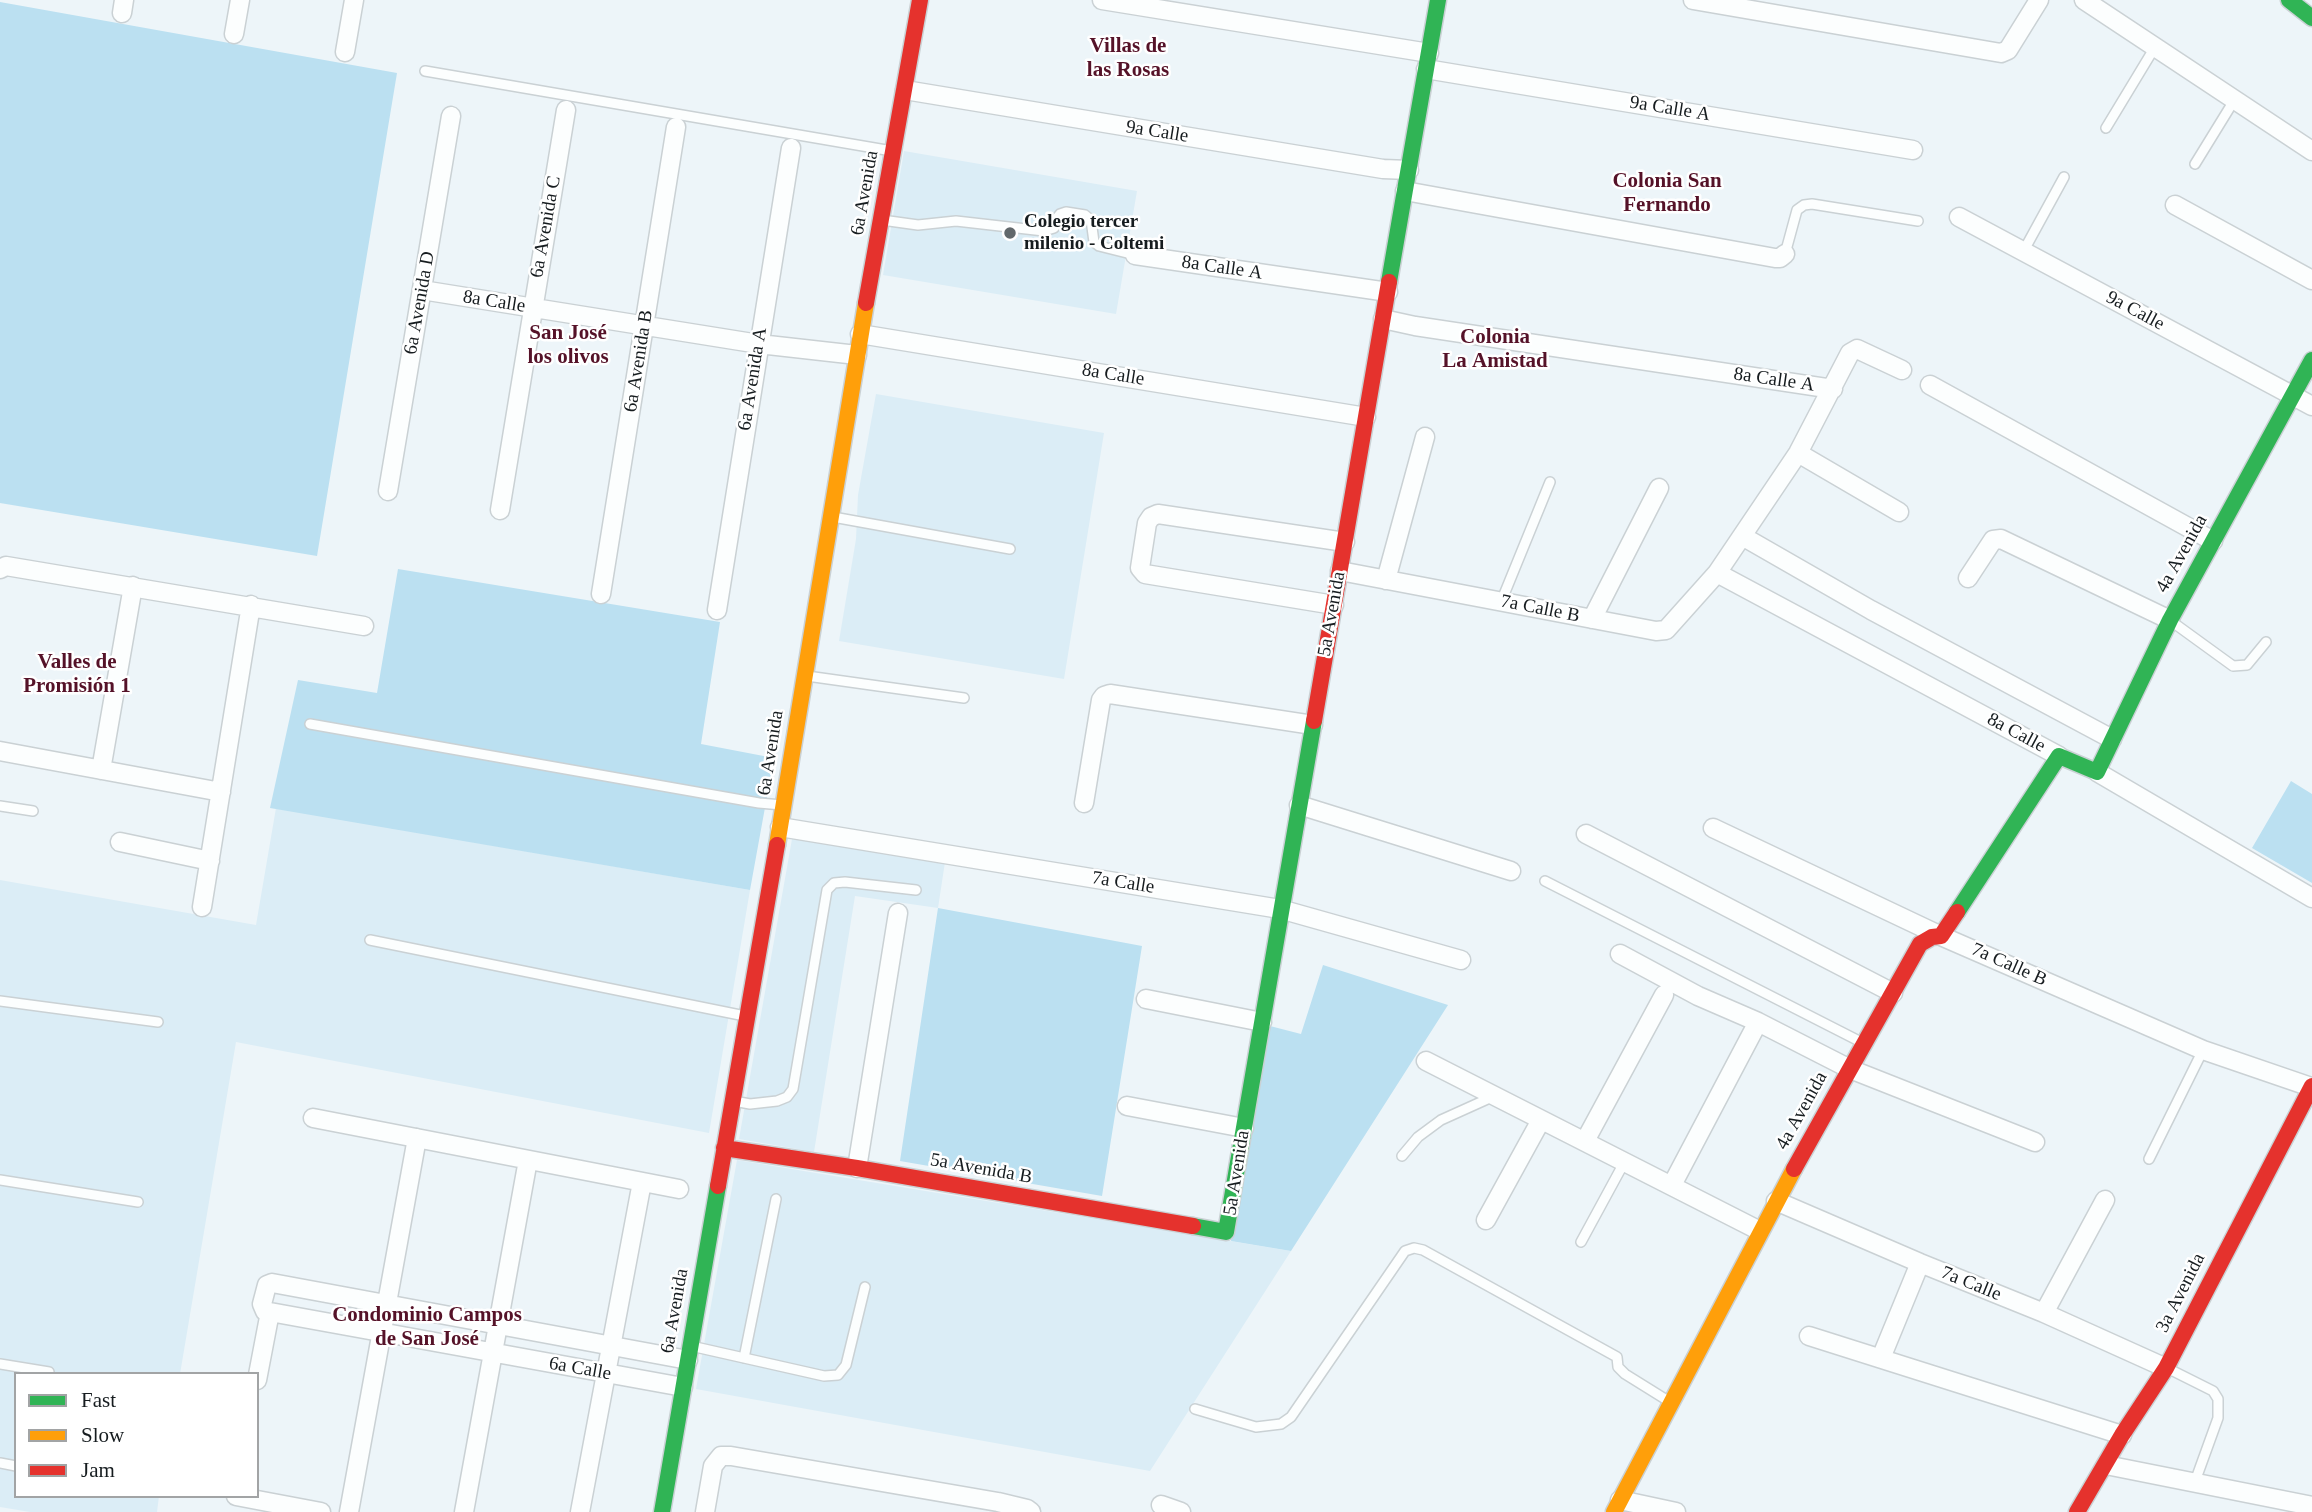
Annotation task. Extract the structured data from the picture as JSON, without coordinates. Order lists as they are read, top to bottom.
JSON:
{
  "streets": {
    "street": [
      "9a Calle A",
      "9a Calle",
      "6a Avenida",
      "6a Avenida C",
      "8a Calle A",
      "8a Calle",
      "6a Avenida D",
      "6a Avenida B",
      "6a Avenida A",
      "4a Avenida",
      "7a Calle B",
      "5a Avenida",
      "7a Calle",
      "5a Avenida B",
      "3a Avenida",
      "6a Calle"
    ]
  },
  "crossings": [
    ["9a Calle A", "5a Avenida"],
    ["9a Calle", "6a Avenida"],
    ["9a Calle", "4a Avenida"],
    ["9a Calle", "5a Avenida"],
    ["6a Avenida", "8a Calle A"],
    ["6a Avenida", "8a Calle"],
    ["6a Avenida", "7a Calle"],
    ["6a Avenida", "5a Avenida B"],
    ["6a Avenida", "6a Calle"],
    ["6a Avenida C", "8a Calle"],
    ["8a Calle A", "5a Avenida"],
    ["8a Calle", "6a Avenida D"],
    ["8a Calle", "6a Avenida B"],
    ["8a Calle", "6a Avenida A"],
    ["8a Calle", "4a Avenida"],
    ["8a Calle", "7a Calle B"],
    ["8a Calle", "5a Avenida"],
    ["4a Avenida", "7a Calle B"],
    ["4a Avenida", "7a Calle"],
    ["7a Calle B", "5a Avenida"],
    ["7a Calle B", "3a Avenida"],
    ["5a Avenida", "7a Calle"],
    ["5a Avenida", "5a Avenida B"],
    ["7a Calle", "3a Avenida"]
  ],
  "districts": [
    "Villas de las Rosas",
    "Colonia San Fernando",
    "San José los olivos",
    "Colonia La Amistad",
    "Valles de Promisión 1",
    "Condominio Campos de San José"
  ],
  "places": ["Colegio tercer milenio - Coltemi"],
  "legend": ["Fast", "Slow", "Jam"]
}
